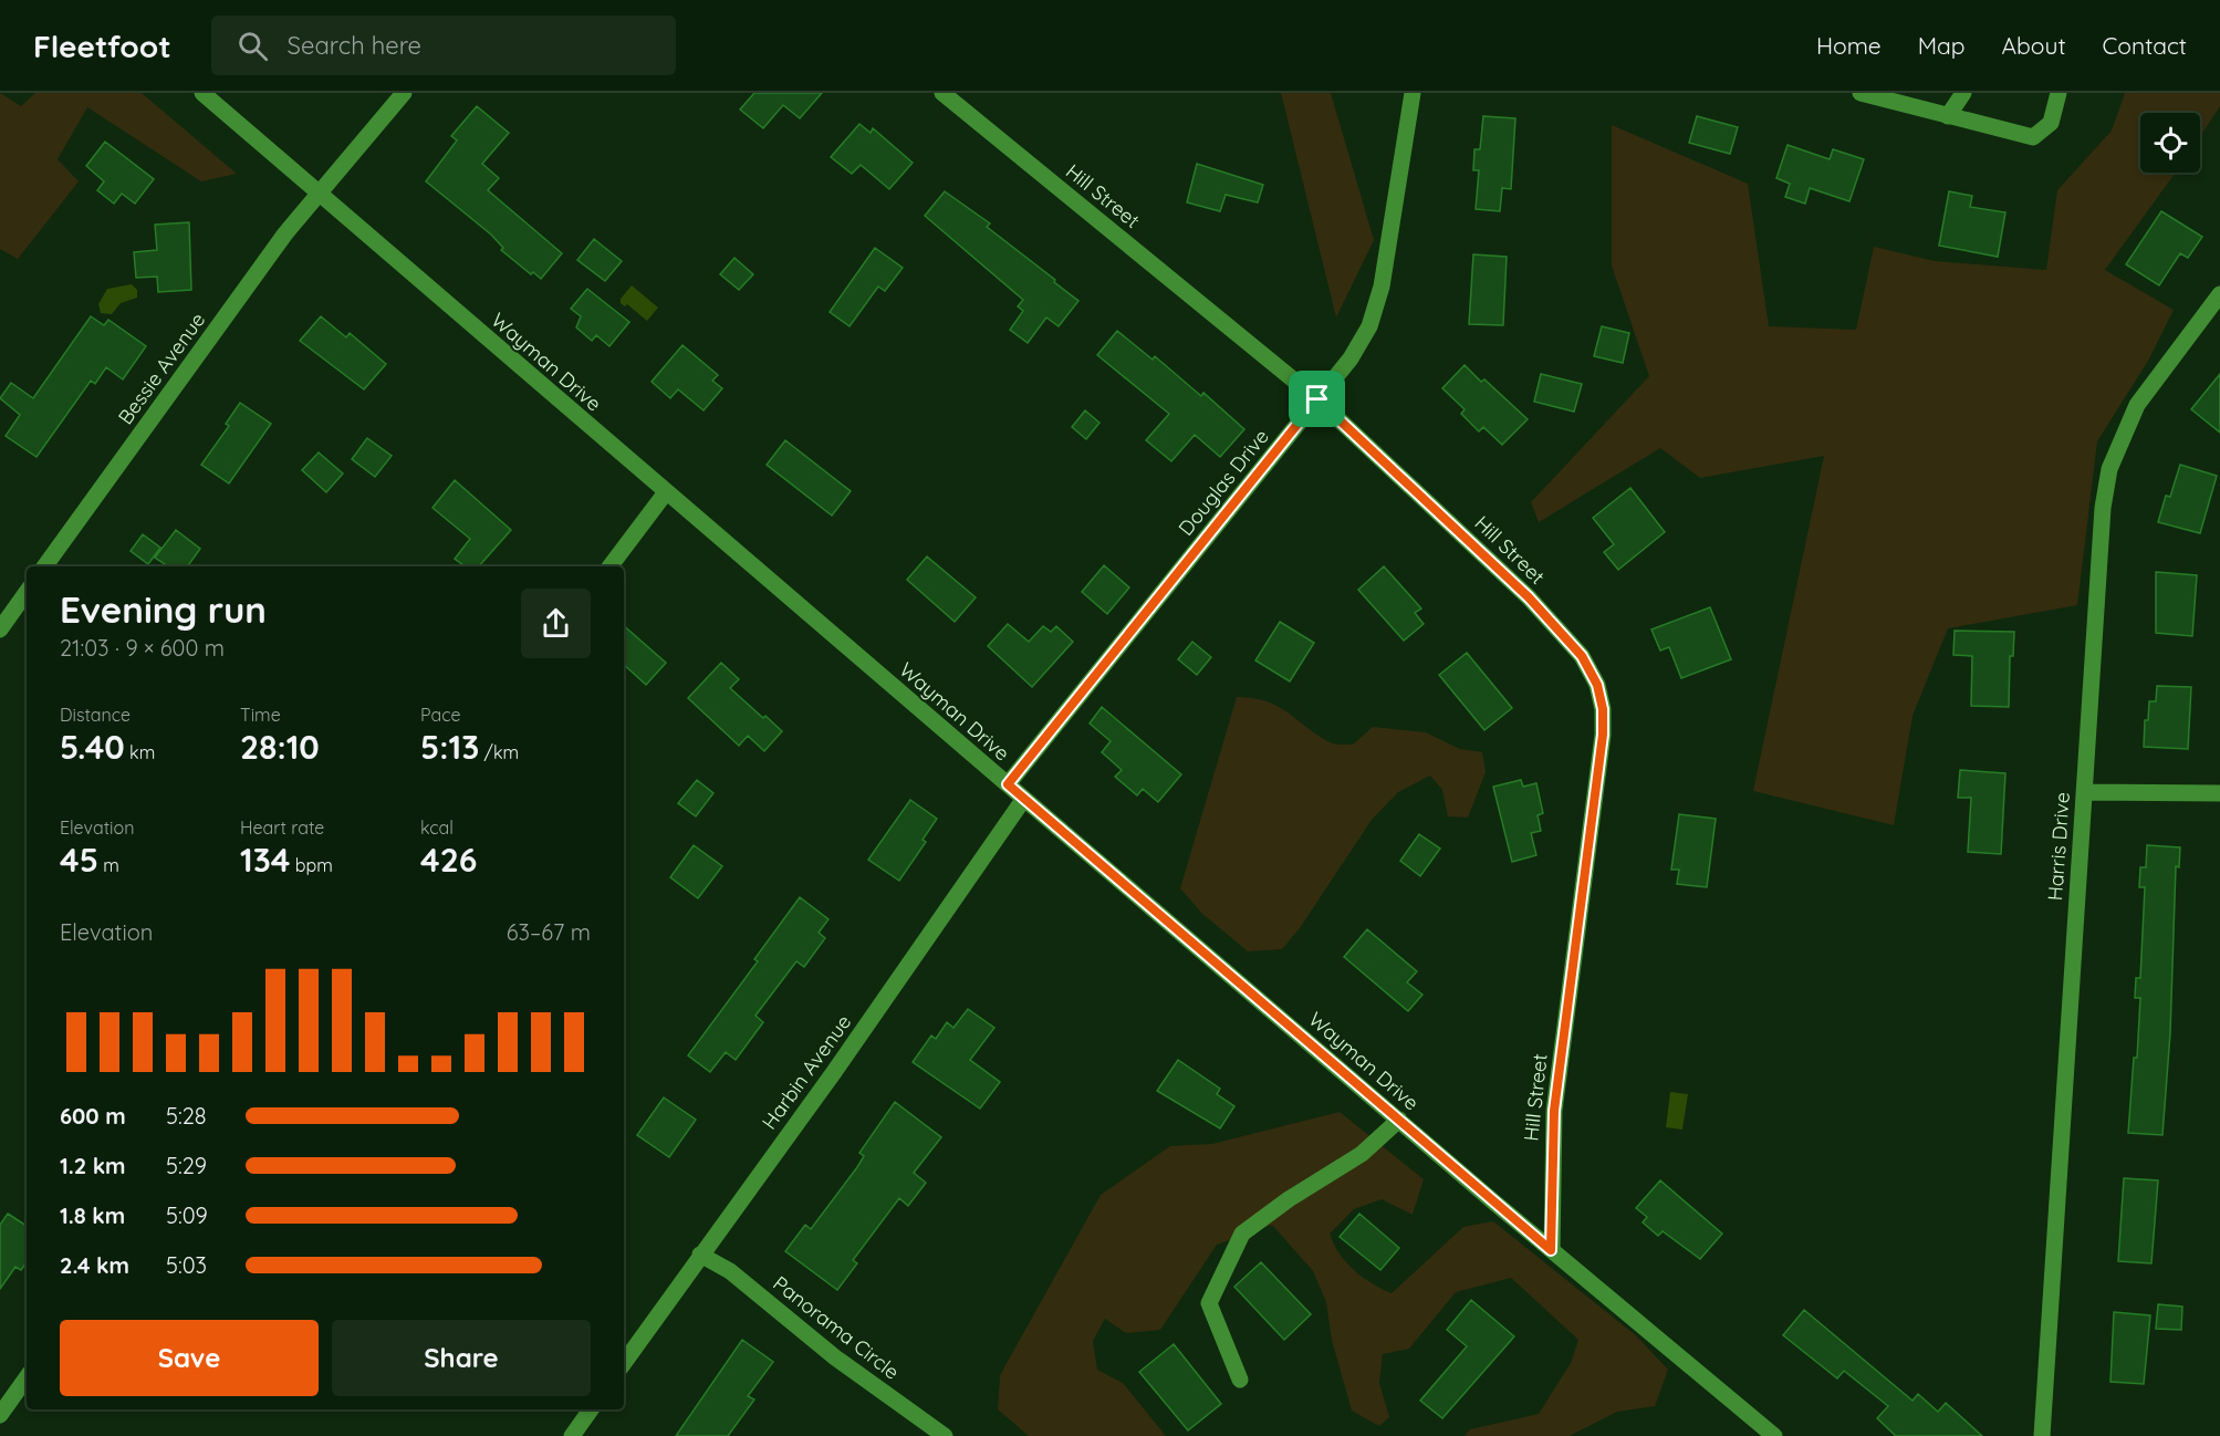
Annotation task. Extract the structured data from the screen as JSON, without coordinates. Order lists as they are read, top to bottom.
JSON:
{
  "streets": {
    "street": [
      "Hill Street",
      "Wayman Drive",
      "Bessie Avenue",
      "Douglas Drive",
      "Harris Drive",
      "Harbin Avenue",
      "Panorama Circle"
    ]
  },
  "crossings": [
    ["Hill Street", "Wayman Drive"],
    ["Hill Street", "Douglas Drive"],
    ["Wayman Drive", "Bessie Avenue"],
    ["Wayman Drive", "Douglas Drive"],
    ["Wayman Drive", "Harbin Avenue"],
    ["Harbin Avenue", "Panorama Circle"]
  ],
  "page": {
    "header": "Fleetfoot",
    "search": "Search here",
    "nav": [
      "Home",
      "Map",
      "About",
      "Contact"
    ],
    "heading": ["Evening run", "21:03 · 9 × 600 m"],
    "stats": [
      ["Distance", "5.40 km"],
      ["Time", "28:10"],
      ["Pace", "5:13 /km"],
      ["Elevation", "45 m"],
      ["Heart rate", "134 bpm"],
      ["kcal", "426"]
    ],
    "chart": ["Elevation", "63–67 m"],
    "list": [
      {
        "name": "600 m",
        "note": "5:28"
      },
      {
        "name": "1.2 km",
        "note": "5:29"
      },
      {
        "name": "1.8 km",
        "note": "5:09"
      },
      {
        "name": "2.4 km",
        "note": "5:03"
      }
    ],
    "buttons": ["Save", "Share"]
  }
}
